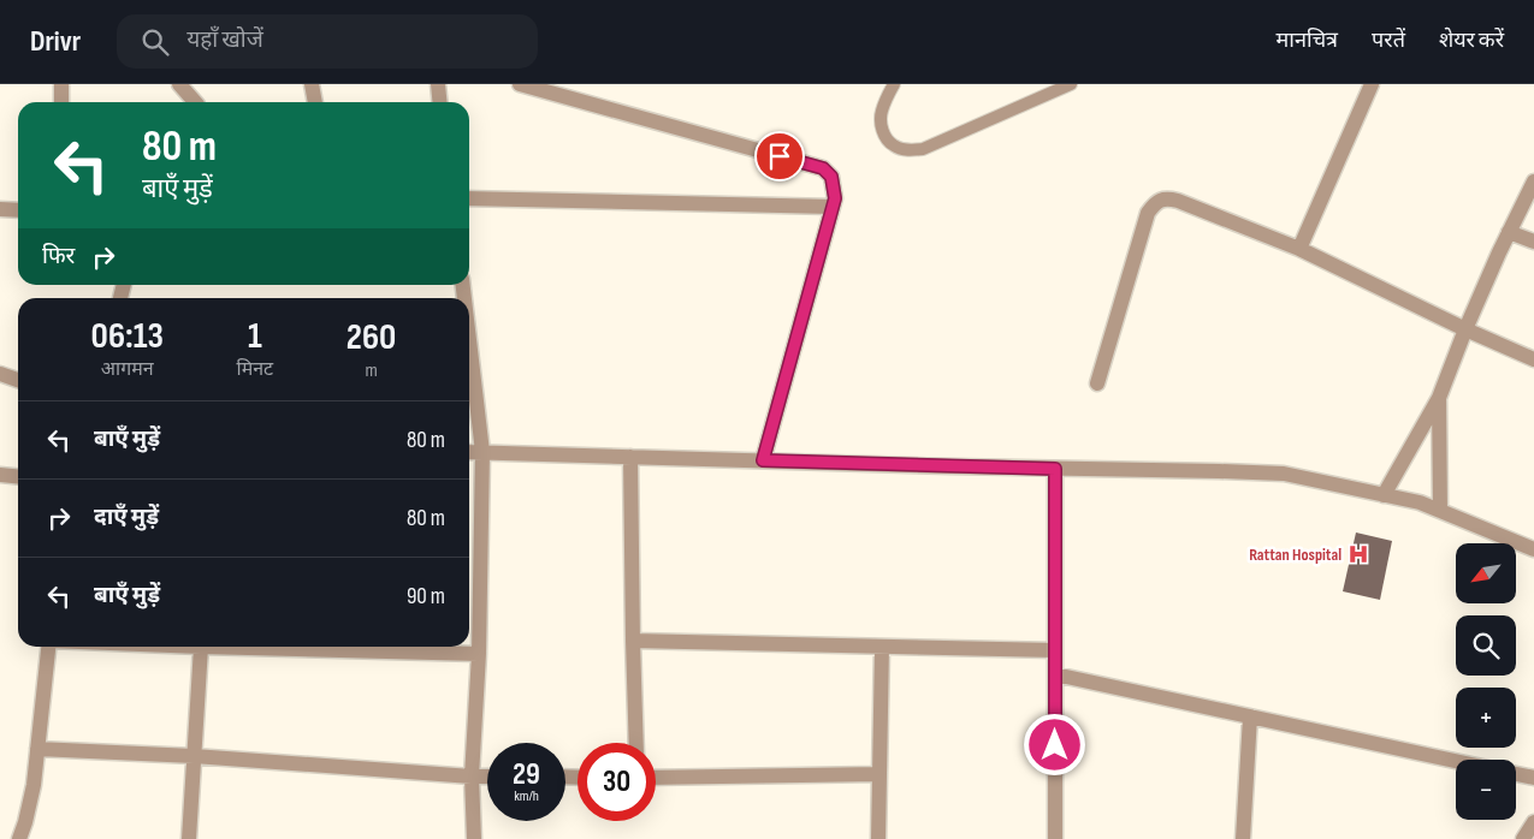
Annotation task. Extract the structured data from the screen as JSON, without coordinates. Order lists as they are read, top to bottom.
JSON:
{
  "places": {
    "hospital": ["Rattan Hospital"]
  },
  "north": "bottom left",
  "page": {
    "header": "Drivr",
    "search": "यहाँ खोजें",
    "nav": ["मानचित्र", "परतें", "शेयर करें"],
    "turn": ["80 m", "बाएँ मुड़ें"],
    "then": "फिर",
    "eta": [
      "06:13",
      "आगमन",
      "1",
      "मिनट",
      "260",
      "m"
    ],
    "list": [
      {
        "name": "बाएँ मुड़ें",
        "value": "80 m"
      },
      {
        "name": "दाएँ मुड़ें",
        "value": "80 m"
      },
      {
        "name": "बाएँ मुड़ें",
        "value": "90 m"
      }
    ],
    "map_buttons": ["+", "−"],
    "speed": "29 km/h",
    "limit": "30"
  }
}
